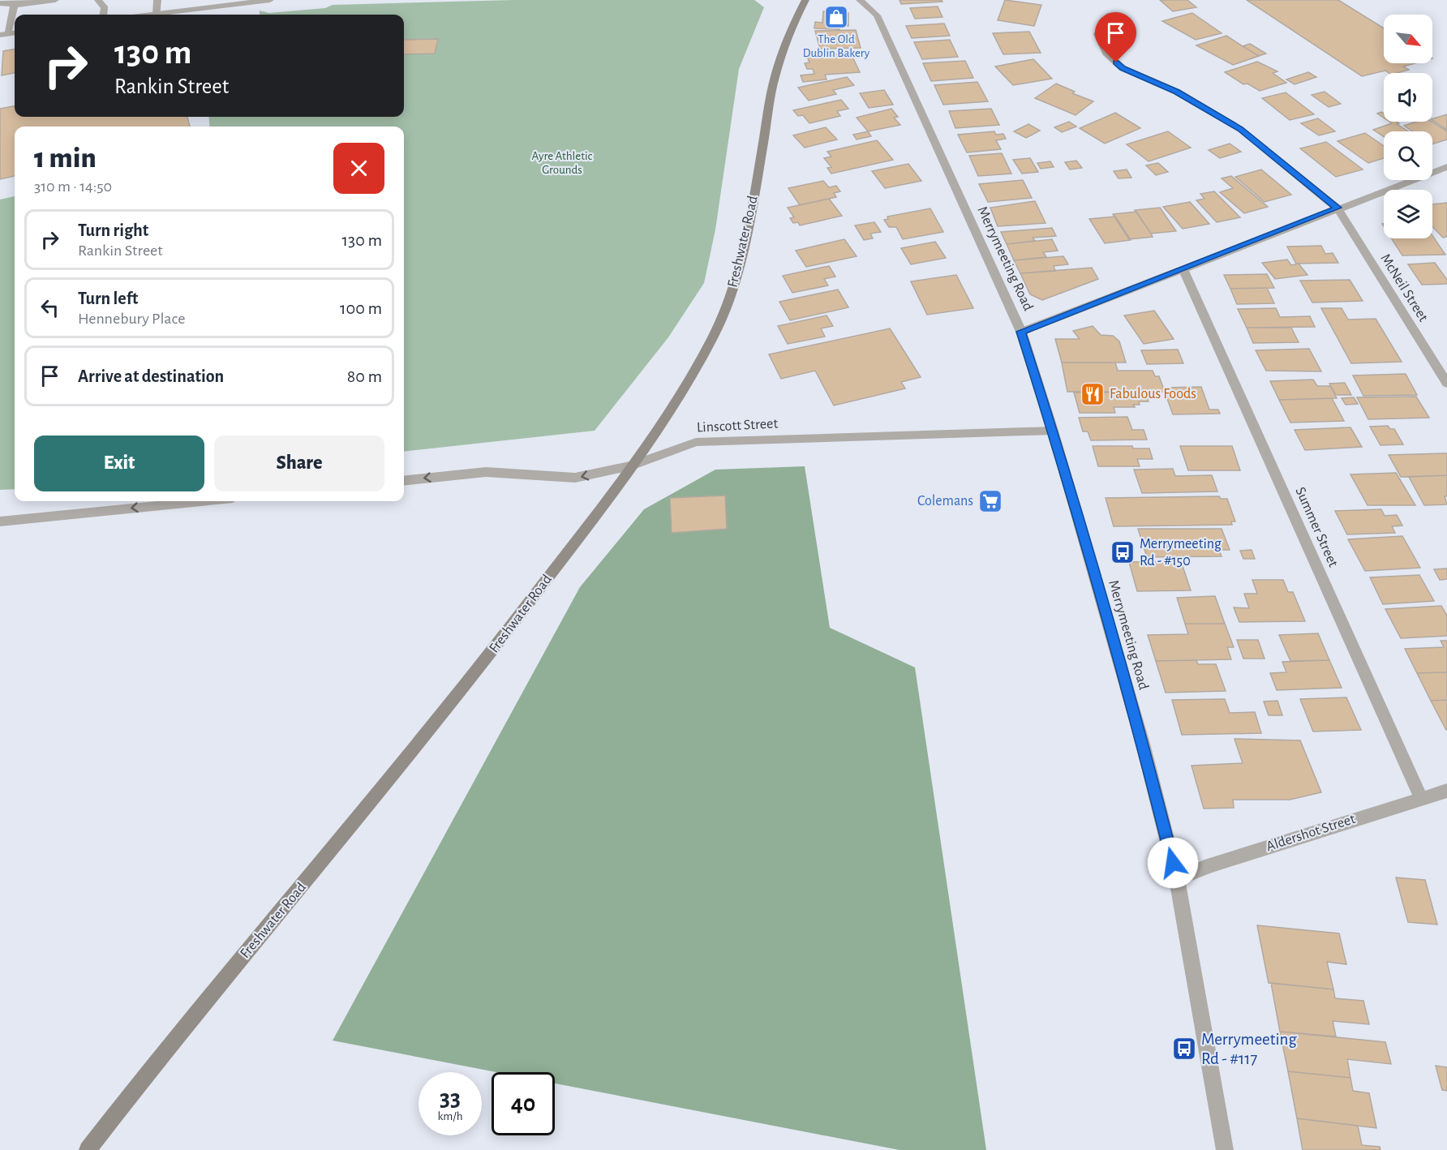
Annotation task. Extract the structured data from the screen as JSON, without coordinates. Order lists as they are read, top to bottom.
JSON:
{
  "streets": {
    "main road": ["Freshwater Road"],
    "street": [
      "Merrymeeting Road",
      "McNeil Street",
      "Linscott Street",
      "Summer Street",
      "Aldershot Street"
    ]
  },
  "crossings": [
    ["Freshwater Road", "Linscott Street"],
    ["Merrymeeting Road", "Linscott Street"],
    ["Merrymeeting Road", "Aldershot Street"],
    ["Summer Street", "Aldershot Street"]
  ],
  "parks": ["Ayre Athletic Grounds"],
  "places": {
    "shop": ["The Old Dublin Bakery"],
    "restaurant": ["Fabulous Foods"],
    "supermarket": ["Colemans"],
    "bus stop": ["Merrymeeting Rd - #150", "Merrymeeting Rd - #117"]
  },
  "north": "bottom right",
  "page": {
    "turn": ["130 m", "Rankin Street"],
    "heading": ["1 min", "310 m · 14:50"],
    "list": [
      {
        "name": "Turn right",
        "note": "Rankin Street",
        "value": "130 m"
      },
      {
        "name": "Turn left",
        "note": "Hennebury Place",
        "value": "100 m"
      },
      {
        "name": "Arrive at destination",
        "value": "80 m"
      }
    ],
    "buttons": ["Exit", "Share"],
    "speed": "33 km/h",
    "limit": "40"
  }
}
